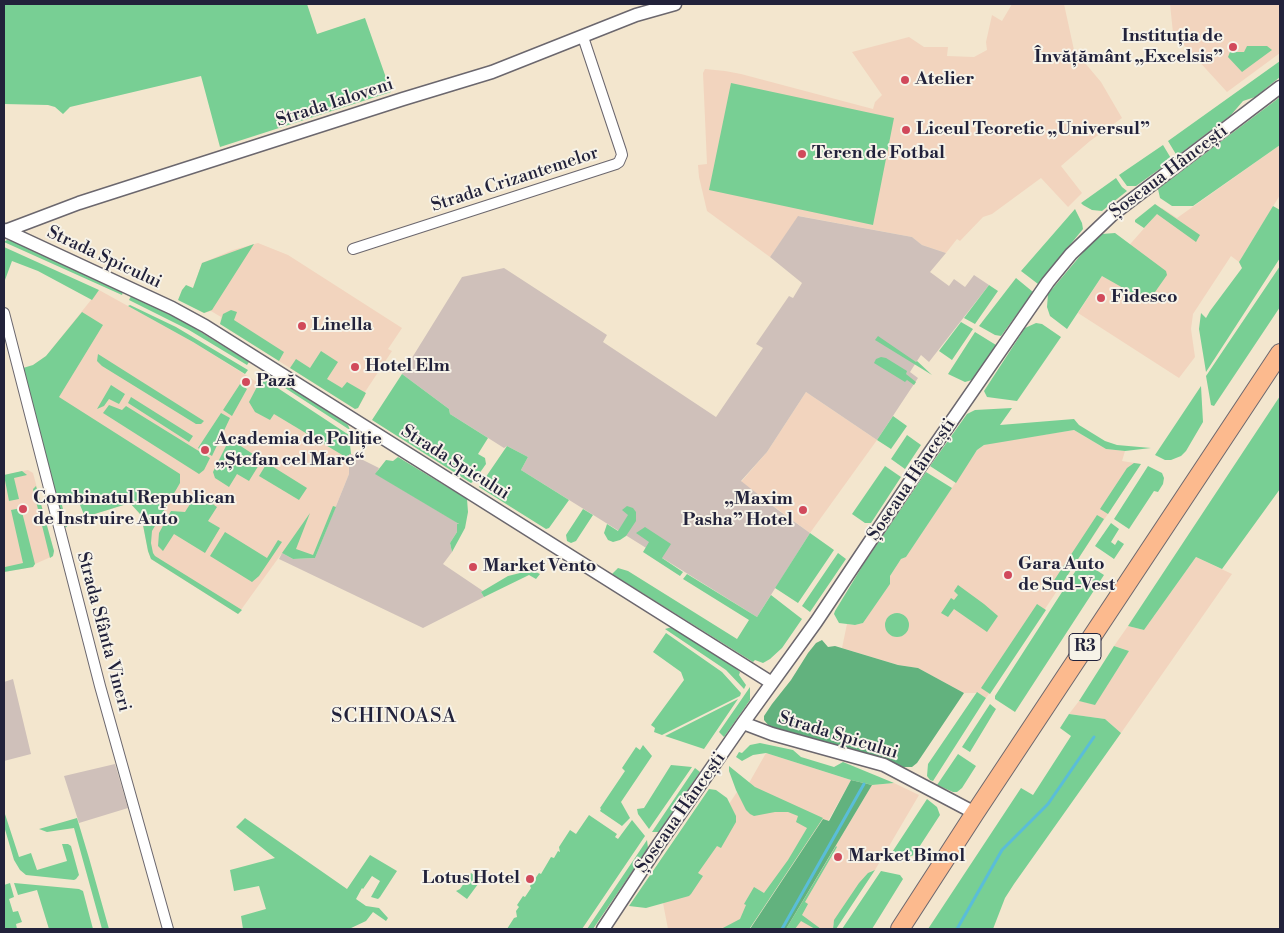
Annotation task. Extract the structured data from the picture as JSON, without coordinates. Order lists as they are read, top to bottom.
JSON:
{
  "streets": {
    "highway": ["R3"],
    "street": [
      "Strada Ialoveni",
      "Șoseaua Hâncești",
      "Strada Crizantemelor",
      "Strada Spicului",
      "Strada Sfânta Vineri"
    ]
  },
  "crossings": [
    ["Strada Ialoveni", "Strada Crizantemelor"],
    ["Strada Ialoveni", "Strada Spicului"],
    ["Șoseaua Hâncești", "Strada Spicului"],
    ["Strada Spicului", "R3"]
  ],
  "districts": ["SCHINOASA"],
  "places": [
    "Instituția de Învățământ „Excelsis”",
    "Atelier",
    "Liceul Teoretic „Universul”",
    "Teren de Fotbal",
    "Fidesco",
    "Linella",
    "Hotel Elm",
    "Pază",
    "Academia de Poliție „Ștefan cel Mare“",
    "Combinatul Republican de Instruire Auto",
    "„Maxim Pasha” Hotel",
    "Market Vento",
    "Gara Auto de Sud-Vest",
    "Market Bimol",
    "Lotus Hotel"
  ]
}
